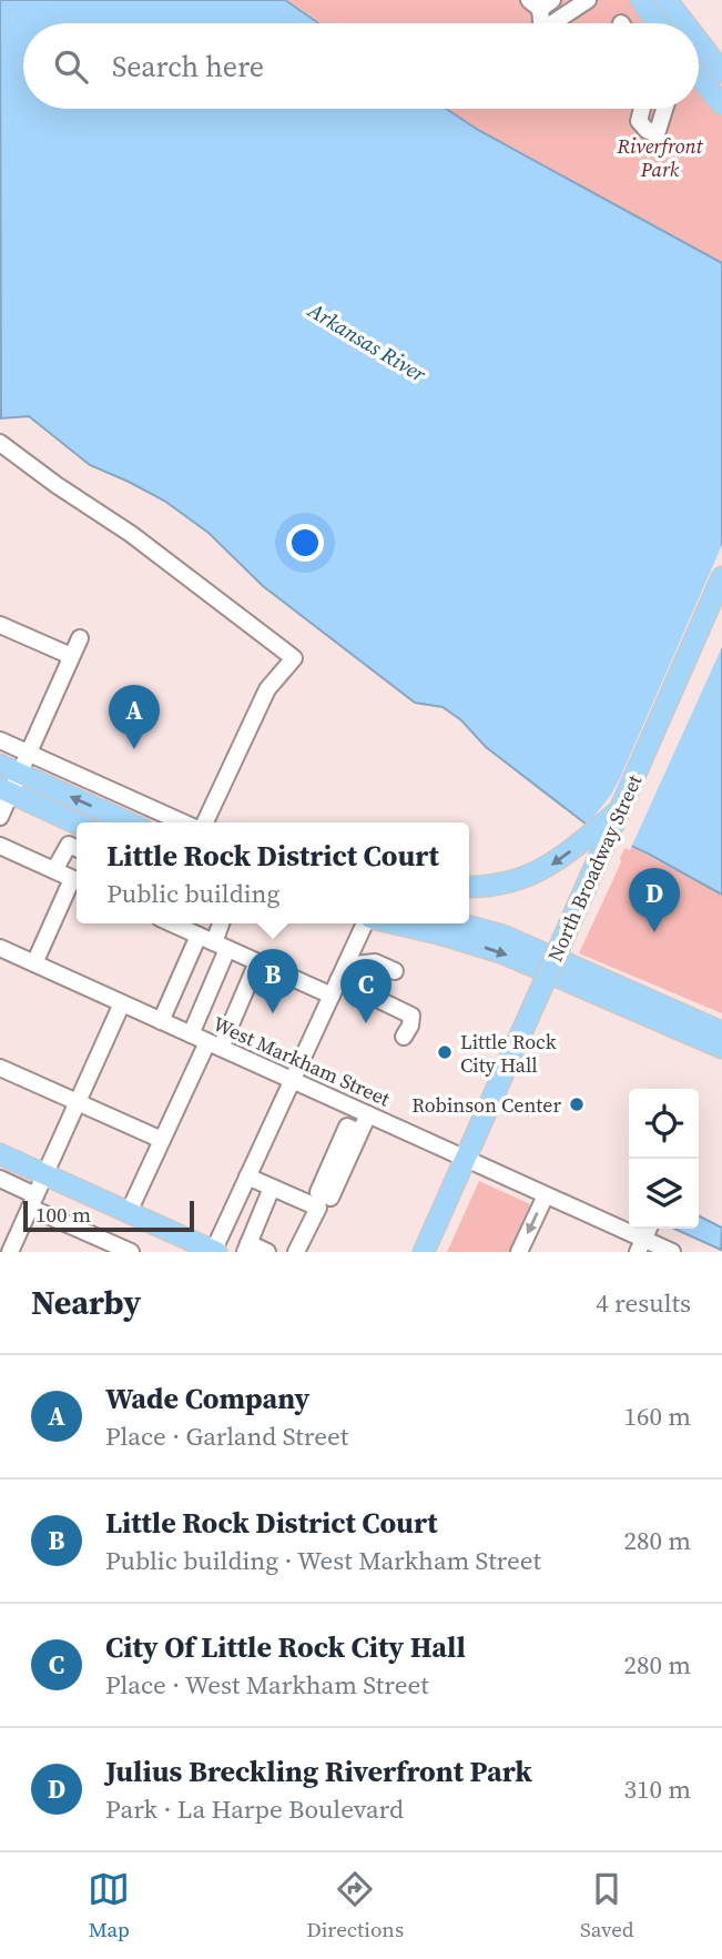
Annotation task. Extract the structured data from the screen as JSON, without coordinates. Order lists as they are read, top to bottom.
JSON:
{
  "streets": {
    "main road": ["North Broadway Street"],
    "street": ["West Markham Street"]
  },
  "crossings": [
    ["North Broadway Street", "West Markham Street"]
  ],
  "water": ["Arkansas River"],
  "parks": ["Riverfront Park"],
  "places": ["Little Rock City Hall", "Robinson Center"],
  "scale_bar": "100 m",
  "page": {
    "search": "Search here",
    "pins": [
      "A",
      "D",
      "B",
      "C"
    ],
    "popup": ["Little Rock District Court", "Public building"],
    "scale": "100 m",
    "heading": ["Nearby", "4 results"],
    "list": [
      {
        "mark": "A",
        "name": "Wade Company",
        "note": "Place · Garland Street",
        "value": "160 m"
      },
      {
        "mark": "B",
        "name": "Little Rock District Court",
        "note": "Public building · West Markham Street",
        "value": "280 m"
      },
      {
        "mark": "C",
        "name": "City Of Little Rock City Hall",
        "note": "Place · West Markham Street",
        "value": "280 m"
      },
      {
        "mark": "D",
        "name": "Julius Breckling Riverfront Park",
        "note": "Park · La Harpe Boulevard",
        "value": "310 m"
      }
    ],
    "nav": ["Map", "Directions", "Saved"]
  }
}
